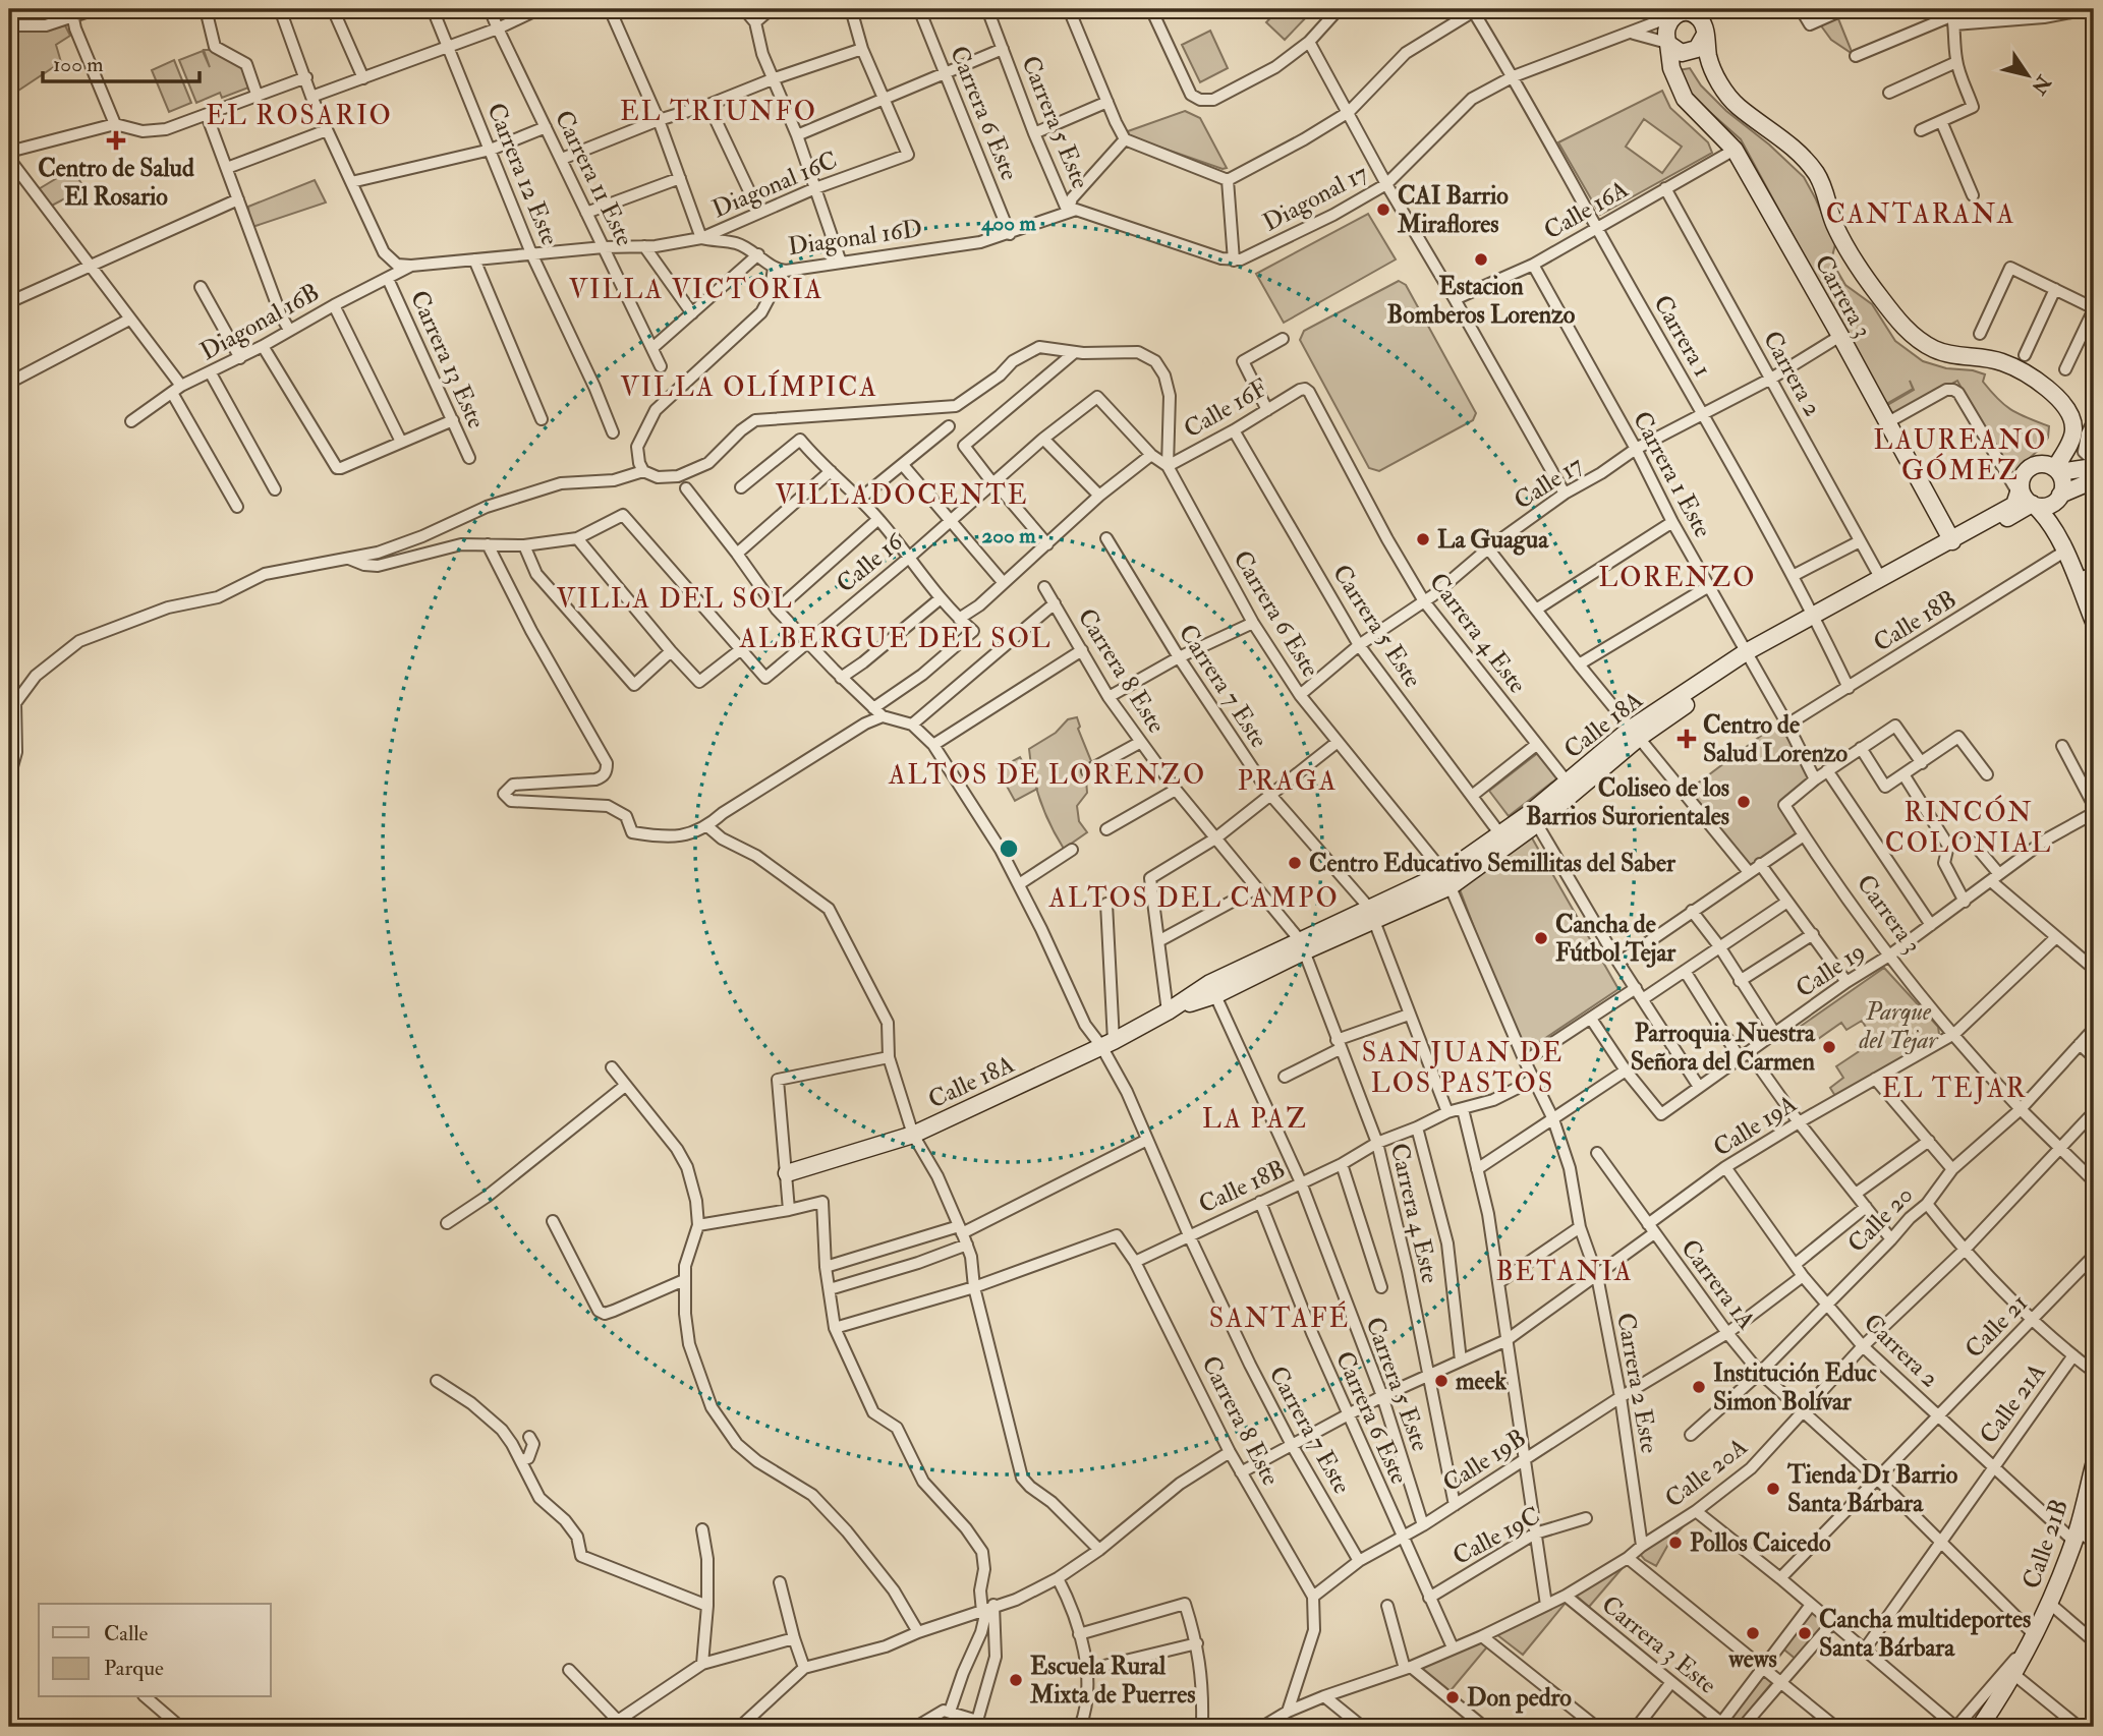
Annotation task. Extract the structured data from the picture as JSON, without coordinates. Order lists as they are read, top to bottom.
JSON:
{
  "streets": {
    "street": [
      "Carrera 6 Este",
      "Carrera 5 Este",
      "Carrera 12 Este",
      "Carrera 11 Este",
      "Diagonal 16C",
      "Diagonal 17",
      "Calle 16A",
      "Diagonal 16D",
      "Carrera 3",
      "Diagonal 16B",
      "Carrera 1",
      "Carrera 13 Este",
      "Carrera 2",
      "Calle 16F",
      "Carrera 1 Este",
      "Calle 17",
      "Calle 16",
      "Calle 18B",
      "Carrera 4 Este",
      "Carrera 8 Este",
      "Carrera 7 Este",
      "Calle 18A",
      "Calle 19",
      "Calle 19A",
      "Calle 20",
      "Carrera 1A",
      "Calle 21",
      "Carrera 2 Este",
      "Calle 21A",
      "Calle 19B",
      "Calle 20A",
      "Calle 19C",
      "Calle 21B",
      "Carrera 3 Este"
    ]
  },
  "crossings": [
    ["Carrera 6 Este", "Diagonal 16D"],
    ["Carrera 6 Este", "Calle 16F"],
    ["Carrera 6 Este", "Calle 17"],
    ["Carrera 6 Este", "Calle 18B"],
    ["Carrera 6 Este", "Calle 18A"],
    ["Carrera 6 Este", "Calle 19A"],
    ["Carrera 6 Este", "Carrera 2 Este"],
    ["Carrera 6 Este", "Calle 19B"],
    ["Carrera 6 Este", "Calle 20A"],
    ["Carrera 6 Este", "Calle 19C"],
    ["Carrera 5 Este", "Diagonal 16D"],
    ["Carrera 5 Este", "Calle 16F"],
    ["Carrera 5 Este", "Calle 17"],
    ["Carrera 5 Este", "Calle 18B"],
    ["Carrera 5 Este", "Calle 18A"],
    ["Carrera 5 Este", "Calle 19A"],
    ["Carrera 5 Este", "Calle 19B"],
    ["Carrera 12 Este", "Diagonal 16C"],
    ["Carrera 11 Este", "Diagonal 16C"],
    ["Diagonal 16C", "Diagonal 16B"],
    ["Diagonal 16C", "Carrera 13 Este"],
    ["Diagonal 17", "Carrera 3"],
    ["Diagonal 17", "Carrera 1"],
    ["Calle 16A", "Carrera 3"],
    ["Calle 16A", "Carrera 1"],
    ["Calle 16A", "Carrera 2"],
    ["Calle 16A", "Carrera 1 Este"],
    ["Carrera 3", "Calle 17"],
    ["Carrera 3", "Calle 18A"],
    ["Carrera 3", "Calle 19"],
    ["Carrera 3", "Calle 19A"],
    ["Carrera 3", "Calle 20"],
    ["Carrera 3", "Calle 20A"],
    ["Diagonal 16B", "Carrera 13 Este"],
    ["Carrera 1", "Calle 17"],
    ["Carrera 1", "Calle 18B"],
    ["Carrera 1", "Calle 18A"],
    ["Carrera 2", "Calle 17"],
    ["Carrera 2", "Calle 18A"],
    ["Carrera 2", "Calle 19A"],
    ["Carrera 2", "Calle 20"],
    ["Carrera 2", "Calle 21"],
    ["Carrera 2", "Calle 21A"],
    ["Carrera 2", "Calle 19B"],
    ["Carrera 2", "Calle 20A"],
    ["Carrera 2", "Calle 21B"],
    ["Calle 16F", "Carrera 4 Este"],
    ["Carrera 1 Este", "Calle 17"],
    ["Carrera 1 Este", "Calle 18B"],
    ["Carrera 1 Este", "Calle 18A"],
    ["Calle 17", "Carrera 4 Este"],
    ["Calle 18B", "Carrera 4 Este"],
    ["Calle 18B", "Carrera 8 Este"],
    ["Calle 18B", "Carrera 7 Este"],
    ["Calle 18B", "Carrera 2 Este"],
    ["Carrera 4 Este", "Carrera 8 Este"],
    ["Carrera 4 Este", "Calle 18A"],
    ["Carrera 4 Este", "Calle 19A"],
    ["Carrera 4 Este", "Calle 19B"],
    ["Carrera 8 Este", "Calle 18A"],
    ["Carrera 8 Este", "Calle 19A"],
    ["Carrera 8 Este", "Calle 19B"],
    ["Carrera 7 Este", "Calle 18A"],
    ["Carrera 7 Este", "Calle 19A"],
    ["Carrera 7 Este", "Calle 19B"],
    ["Calle 18A", "Carrera 2 Este"],
    ["Calle 19A", "Carrera 1A"],
    ["Calle 19A", "Carrera 2 Este"],
    ["Calle 20", "Carrera 1A"],
    ["Carrera 1A", "Calle 21"],
    ["Carrera 1A", "Calle 21A"],
    ["Carrera 1A", "Calle 19B"],
    ["Carrera 1A", "Calle 20A"],
    ["Carrera 1A", "Calle 21B"],
    ["Carrera 2 Este", "Calle 19B"],
    ["Carrera 2 Este", "Calle 20A"],
    ["Calle 20A", "Carrera 3 Este"]
  ],
  "districts": [
    "EL TRIUNFO",
    "EL ROSARIO",
    "CANTARANA",
    "VILLA VICTORIA",
    "VILLA OLÍMPICA",
    "LAUREANO GÓMEZ",
    "VILLADOCENTE",
    "LORENZO",
    "VILLA DEL SOL",
    "ALBERGUE DEL SOL",
    "ALTOS DE LORENZO",
    "PRAGA",
    "RINCÓN COLONIAL",
    "ALTOS DEL CAMPO",
    "SAN JUAN DE LOS PASTOS",
    "EL TEJAR",
    "LA PAZ",
    "BETANIA",
    "SANTAFÉ"
  ],
  "parks": ["Parque del Tejar"],
  "places": {
    "health": ["Centro de Salud El Rosario", "Centro de Salud Lorenzo"],
    "other": [
      "CAI Barrio Miraflores",
      "Estacion Bomberos Lorenzo",
      "La Guagua",
      "Coliseo de los Barrios Surorientales",
      "Centro Educativo Semillitas del Saber",
      "Cancha de Fútbol Tejar",
      "Parroquia Nuestra Señora del Carmen",
      "meek",
      "Institución Educ Simon Bolívar",
      "Tienda D1 Barrio Santa Bárbara",
      "Pollos Caicedo",
      "wews",
      "Cancha multideportes Santa Bárbara",
      "Escuela Rural Mixta de Puerres",
      "Don pedro"
    ]
  },
  "legend": ["Calle", "Parque"],
  "scale_bar": "100 m",
  "north": "bottom right",
  "rings": ["400 m", "200 m"]
}
